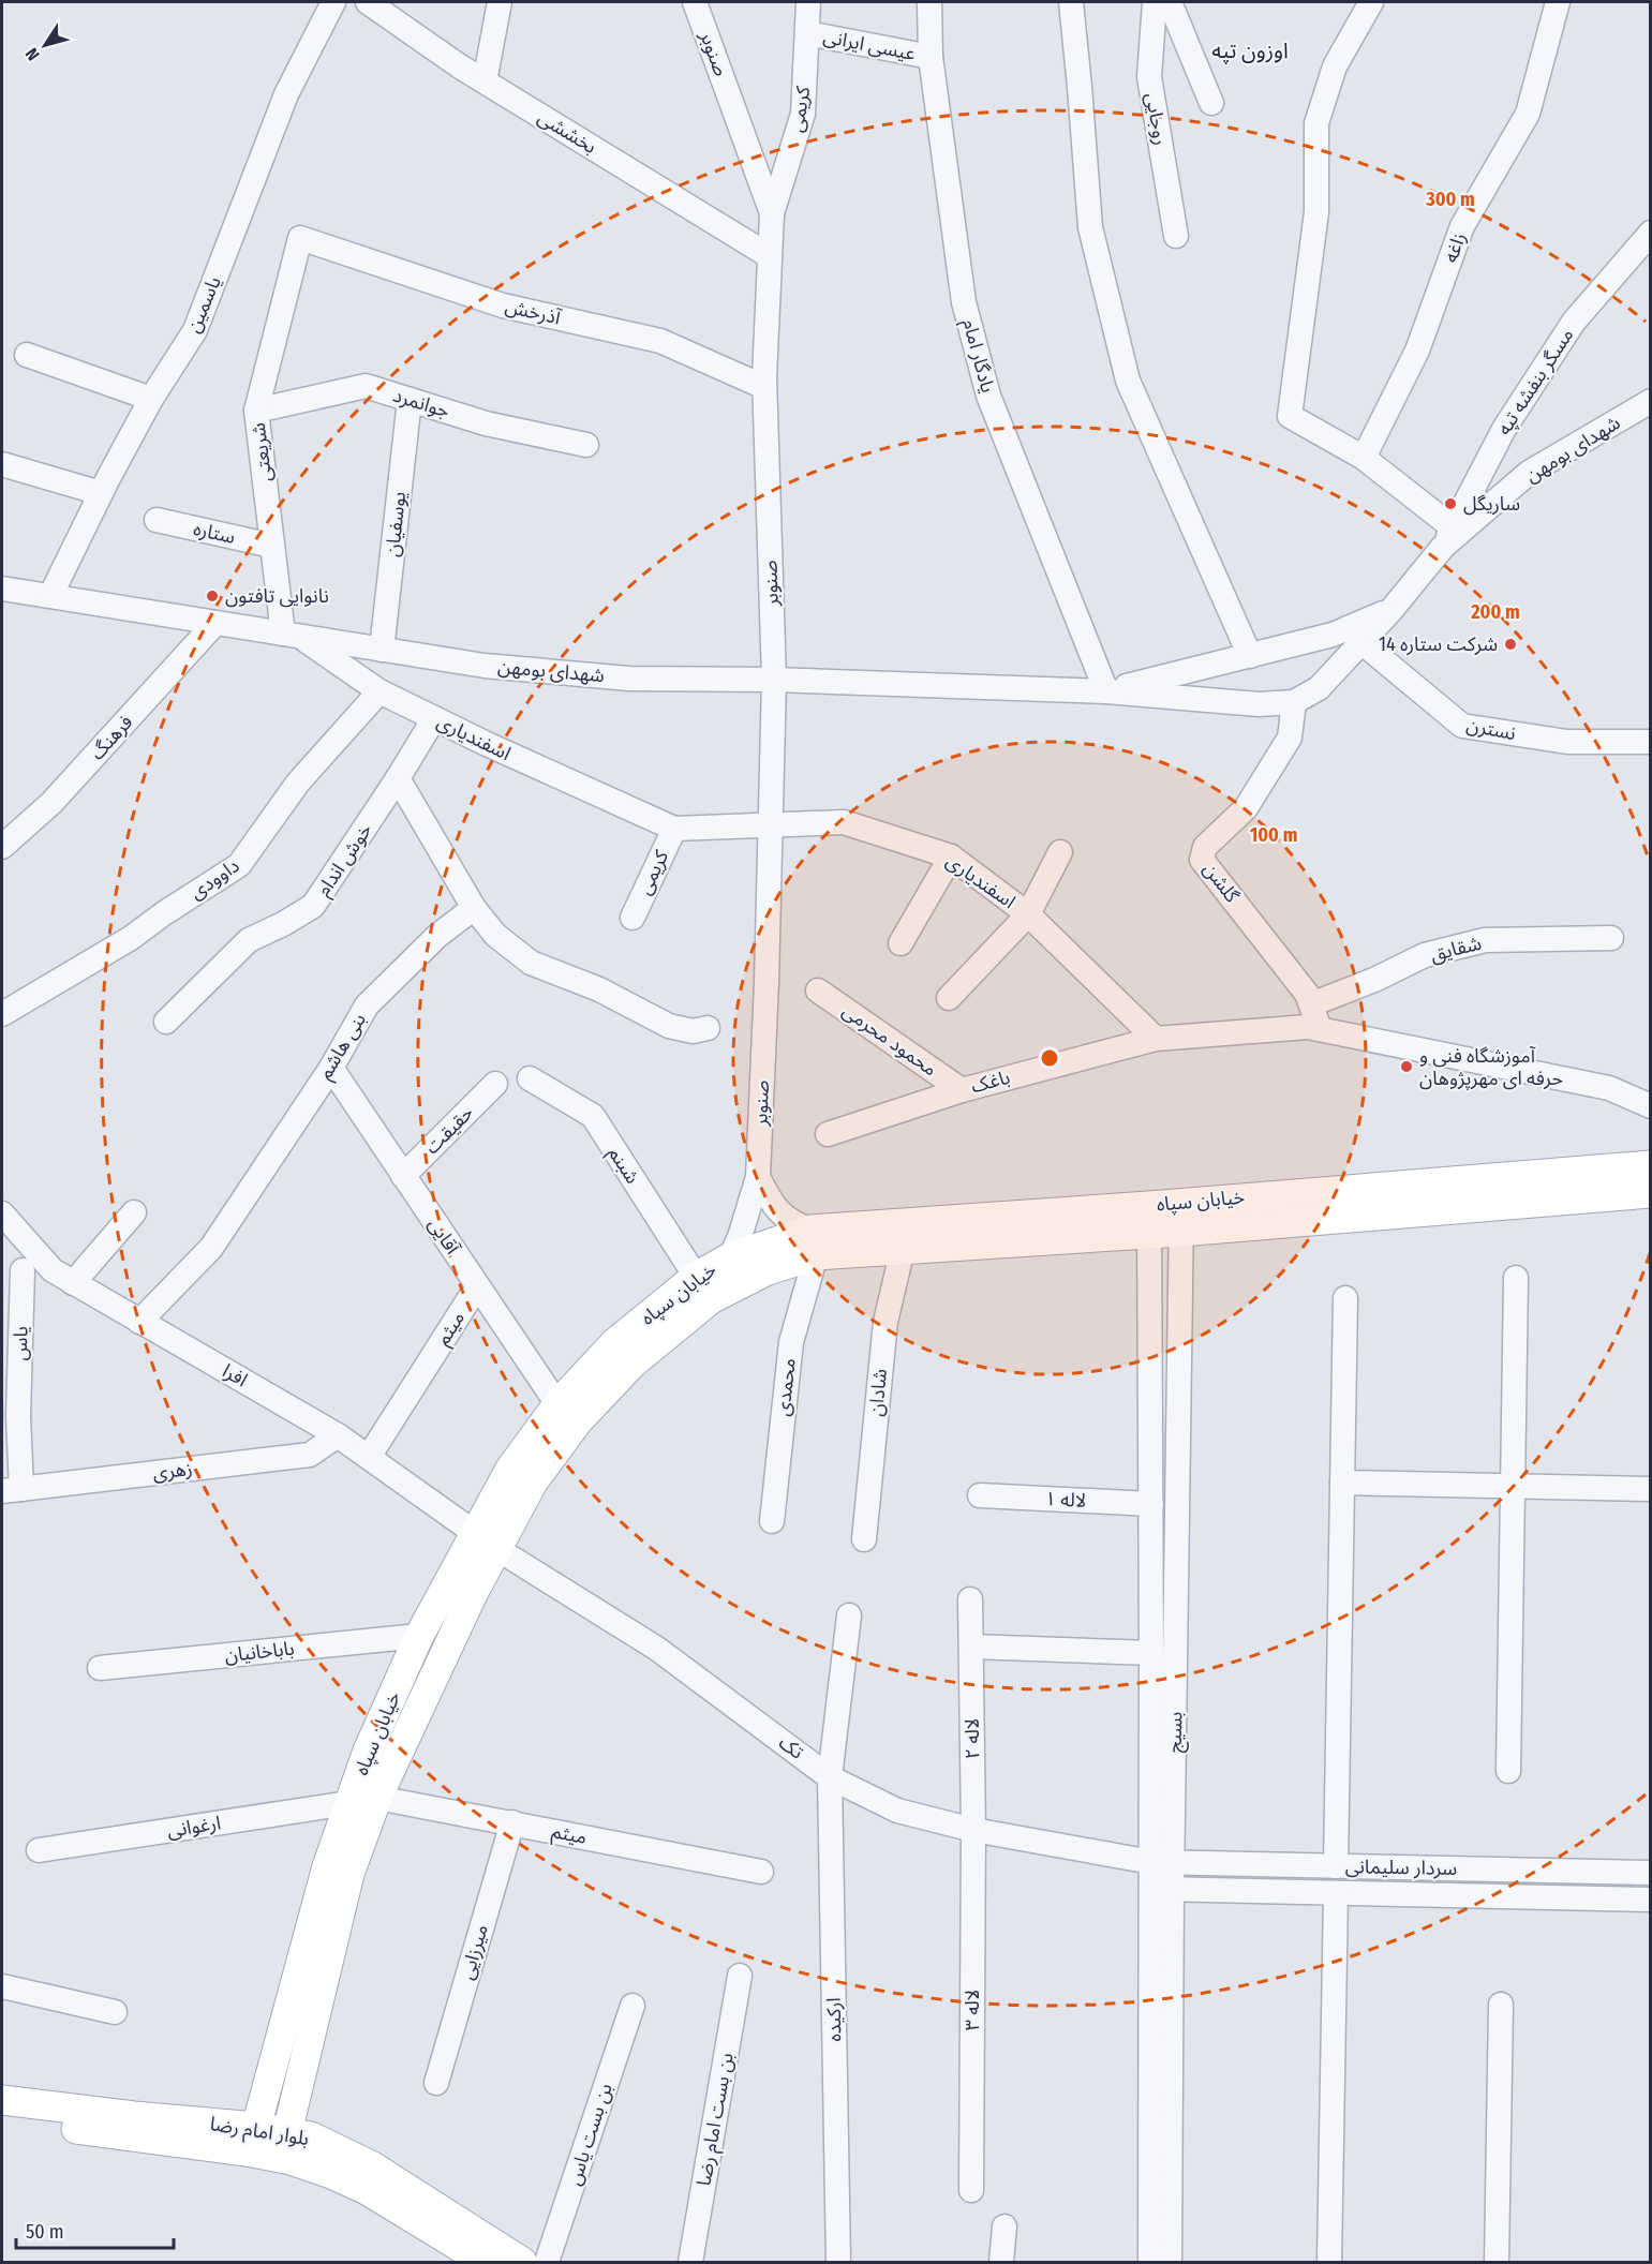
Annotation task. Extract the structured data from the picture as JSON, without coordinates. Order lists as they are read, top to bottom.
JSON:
{
  "streets": {
    "main road": ["خیابان سپاه", "بلوار امام رضا"],
    "street": [
      "عیسی ایرانی",
      "صنوبر",
      "کریمی",
      "روجایی",
      "بخششی",
      "زاغه",
      "یاسمین",
      "آذرخش",
      "یادگار امام",
      "مسگر بنفشه تپه",
      "جوانمرد",
      "شهدای بومهن",
      "شریعتی",
      "یوسفیان",
      "ستاره",
      "نسترن",
      "فرهنگ",
      "اسفندیاری",
      "خوش اندام",
      "داوودی",
      "گلشن",
      "شقایق",
      "محمود محرمی",
      "بنی هاشم",
      "باغک",
      "حقیقت",
      "شبنم",
      "آقایی",
      "میثم",
      "یاس",
      "افرا",
      "محمدی",
      "شادان",
      "زهری",
      "لاله ۱",
      "باباخانیان",
      "بسیج",
      "لاله ۲",
      "تک",
      "ارغوانی",
      "سردار سلیمانی",
      "میرزایی",
      "لاله ۳",
      "ارکیده",
      "بن بست امام رضا",
      "بن بست یاس"
    ]
  },
  "crossings": [
    ["عیسی ایرانی", "کریمی"],
    ["عیسی ایرانی", "یادگار امام"],
    ["صنوبر", "کریمی"],
    ["صنوبر", "بخششی"],
    ["صنوبر", "آذرخش"],
    ["صنوبر", "شهدای بومهن"],
    ["صنوبر", "اسفندیاری"],
    ["صنوبر", "خیابان سپاه"],
    ["کریمی", "اسفندیاری"],
    ["یاسمین", "شهدای بومهن"],
    ["آذرخش", "شریعتی"],
    ["یادگار امام", "شهدای بومهن"],
    ["مسگر بنفشه تپه", "شهدای بومهن"],
    ["جوانمرد", "شریعتی"],
    ["جوانمرد", "یوسفیان"],
    ["شهدای بومهن", "شریعتی"],
    ["شهدای بومهن", "یوسفیان"],
    ["شهدای بومهن", "نسترن"],
    ["شهدای بومهن", "فرهنگ"],
    ["شهدای بومهن", "اسفندیاری"],
    ["شهدای بومهن", "گلشن"],
    ["شریعتی", "ستاره"],
    ["شریعتی", "اسفندیاری"],
    ["اسفندیاری", "خوش اندام"],
    ["اسفندیاری", "داوودی"],
    ["اسفندیاری", "باغک"],
    ["گلشن", "شقایق"],
    ["محمود محرمی", "باغک"],
    ["بنی هاشم", "آقایی"],
    ["بنی هاشم", "افرا"],
    ["حقیقت", "آقایی"],
    ["شبنم", "خیابان سپاه"],
    ["خیابان سپاه", "آقایی"],
    ["خیابان سپاه", "میثم"],
    ["خیابان سپاه", "افرا"],
    ["خیابان سپاه", "محمدی"],
    ["خیابان سپاه", "شادان"],
    ["خیابان سپاه", "باباخانیان"],
    ["خیابان سپاه", "بسیج"],
    ["خیابان سپاه", "تک"],
    ["خیابان سپاه", "ارغوانی"],
    ["خیابان سپاه", "بلوار امام رضا"],
    ["میثم", "افرا"],
    ["میثم", "میرزایی"],
    ["یاس", "زهری"],
    ["افرا", "زهری"],
    ["افرا", "تک"],
    ["لاله ۱", "بسیج"],
    ["بسیج", "تک"],
    ["بسیج", "سردار سلیمانی"],
    ["لاله ۲", "تک"],
    ["لاله ۲", "لاله ۳"],
    ["تک", "سردار سلیمانی"],
    ["تک", "لاله ۳"],
    ["تک", "ارکیده"]
  ],
  "districts": ["اوزون تپه"],
  "places": [
    "ساریگل",
    "نانوایی تافتون",
    "شرکت ستاره 14",
    "آموزشگاه فنی و حرفه ای مهرپژوهان"
  ],
  "scale_bar": "50 m",
  "north": "bottom left",
  "rings": ["300 m", "200 m", "100 m"]
}
